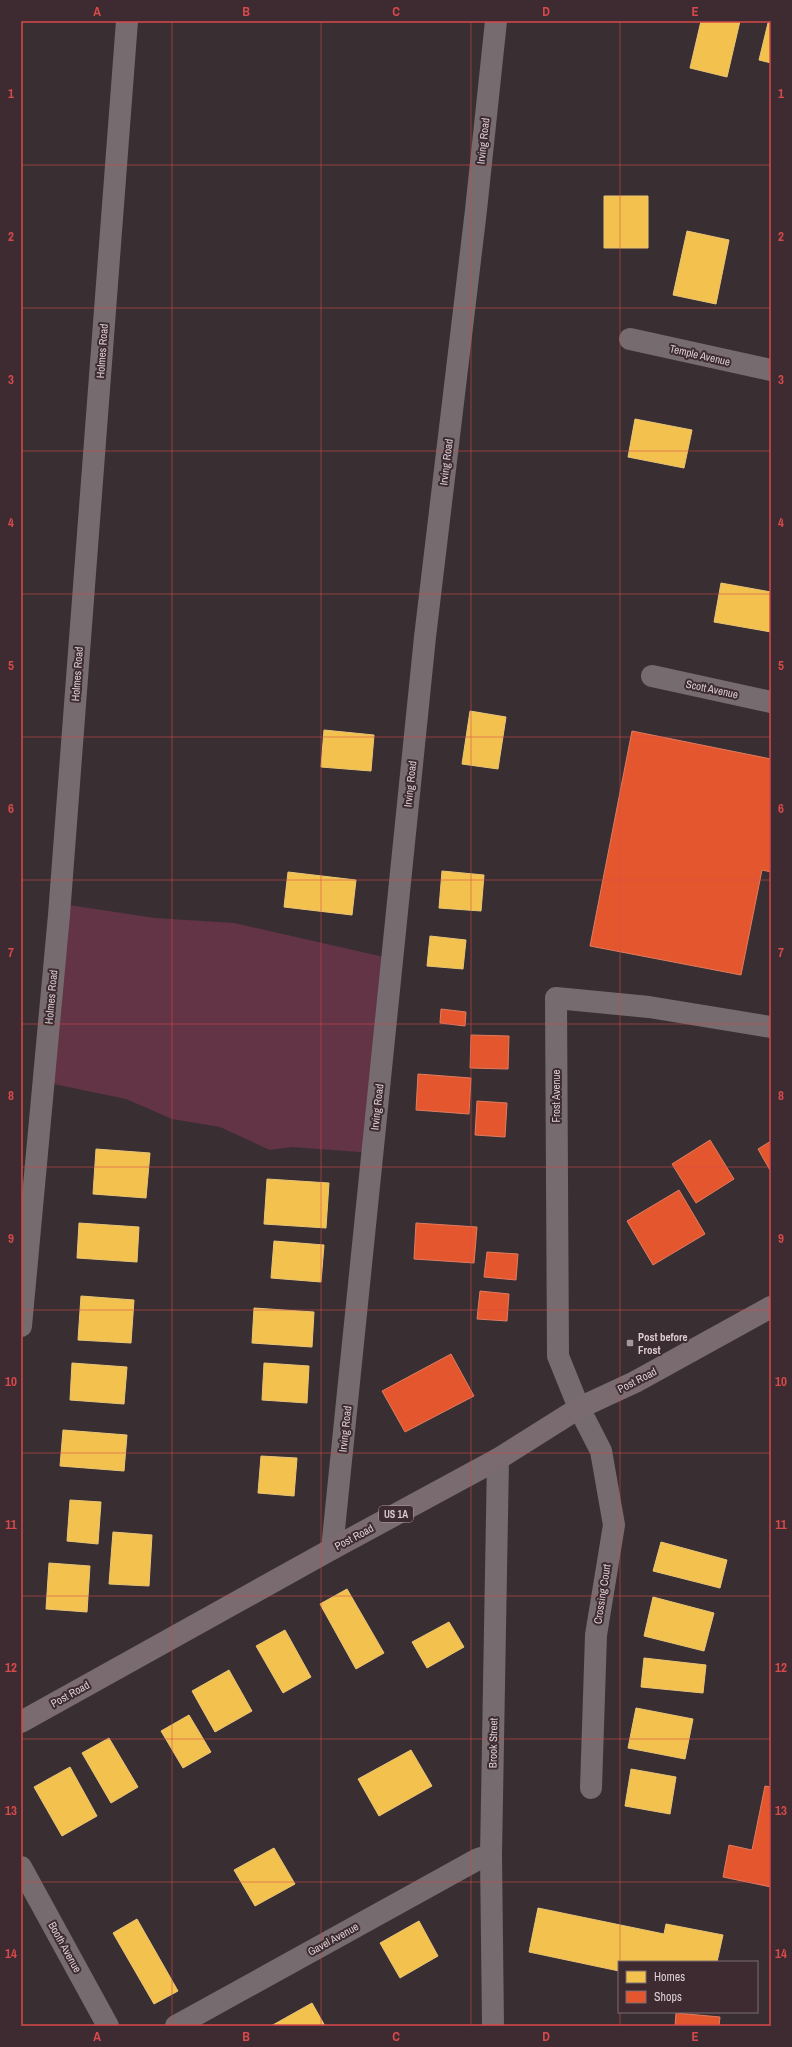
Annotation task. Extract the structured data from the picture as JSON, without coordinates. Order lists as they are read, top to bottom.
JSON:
{
  "streets": {
    "main road": ["Post Road", "US 1A"],
    "street": [
      "Irving Road",
      "Holmes Road",
      "Temple Avenue",
      "Scott Avenue",
      "Frost Avenue",
      "Crossing Court",
      "Brook Street",
      "Gavel Avenue",
      "Booth Avenue"
    ]
  },
  "crossings": [
    ["Irving Road", "Post Road"],
    ["Frost Avenue", "Post Road"],
    ["Frost Avenue", "Crossing Court"],
    ["Post Road", "Crossing Court"],
    ["Post Road", "Brook Street"],
    ["Brook Street", "Gavel Avenue"]
  ],
  "places": {
    "transit": ["Post before Frost"]
  },
  "legend": ["Homes", "Shops"],
  "grid": {
    "columns": [
      "A",
      "B",
      "C",
      "D",
      "E"
    ],
    "rows": [
      "1",
      "2",
      "3",
      "4",
      "5",
      "6",
      "7",
      "8",
      "9",
      "10",
      "11",
      "12",
      "13",
      "14"
    ]
  }
}
